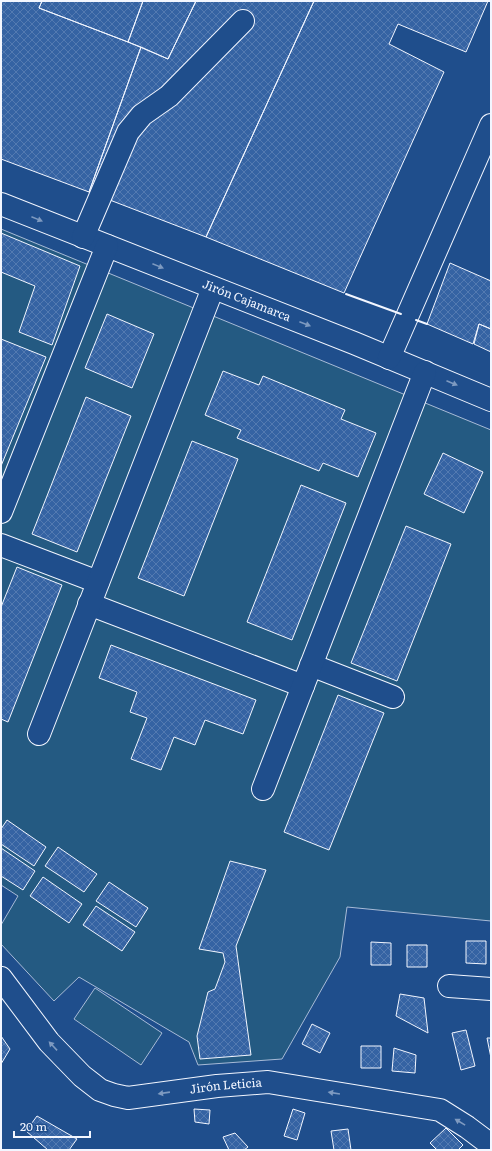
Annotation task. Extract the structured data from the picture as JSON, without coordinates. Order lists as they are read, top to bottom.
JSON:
{
  "streets": {
    "street": ["Jirón Cajamarca", "Jirón Leticia"]
  },
  "one_way": ["Jirón Cajamarca", "Jirón Leticia"],
  "scale_bar": "20 m"
}
